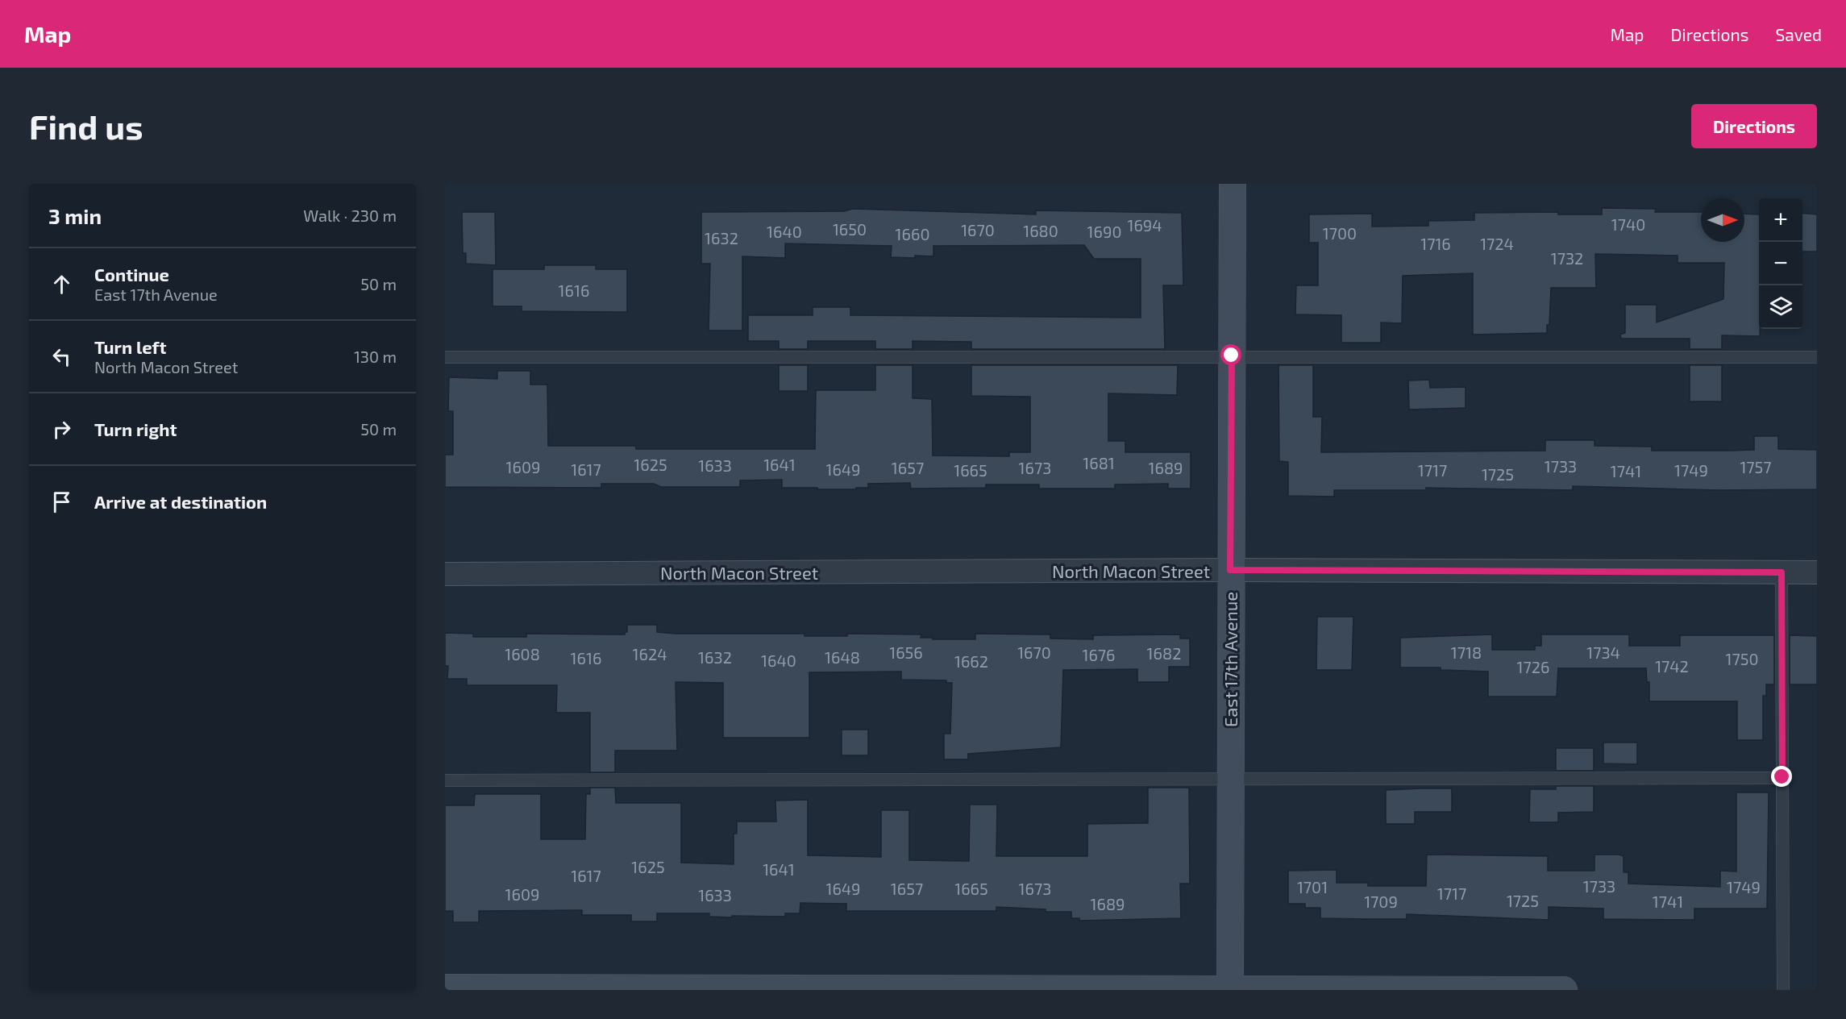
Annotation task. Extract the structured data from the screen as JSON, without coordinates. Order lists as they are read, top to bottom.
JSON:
{
  "streets": {
    "street": ["North Macon Street", "East 17th Avenue"]
  },
  "crossings": [
    ["North Macon Street", "East 17th Avenue"]
  ],
  "house_numbers": [
    "1740",
    "1694",
    "1650",
    "1670",
    "1680",
    "1640",
    "1690",
    "1700",
    "1660",
    "1632",
    "1716",
    "1724",
    "1732",
    "1616",
    "1681",
    "1625",
    "1641",
    "1633",
    "1733",
    "1609",
    "1757",
    "1657",
    "1673",
    "1689",
    "1617",
    "1649",
    "1665",
    "1717",
    "1749",
    "1741",
    "1725",
    "1656",
    "1670",
    "1718",
    "1734",
    "1682",
    "1608",
    "1624",
    "1676",
    "1632",
    "1648",
    "1616",
    "1750",
    "1640",
    "1662",
    "1742",
    "1726",
    "1625",
    "1641",
    "1617",
    "1733",
    "1701",
    "1749",
    "1649",
    "1657",
    "1665",
    "1673",
    "1717",
    "1609",
    "1633",
    "1725",
    "1709",
    "1741",
    "1689"
  ],
  "north": "right",
  "page": {
    "header": "Map",
    "nav": ["Map", "Directions", "Saved"],
    "buttons": "Directions",
    "title": "Find us",
    "heading": ["3 min", "Walk · 230 m"],
    "map_buttons": ["+", "−"],
    "list": [
      ["Continue", "East 17th Avenue", "50 m"],
      ["Turn left", "North Macon Street", "130 m"],
      ["Turn right", "50 m"],
      "Arrive at destination"
    ]
  }
}
